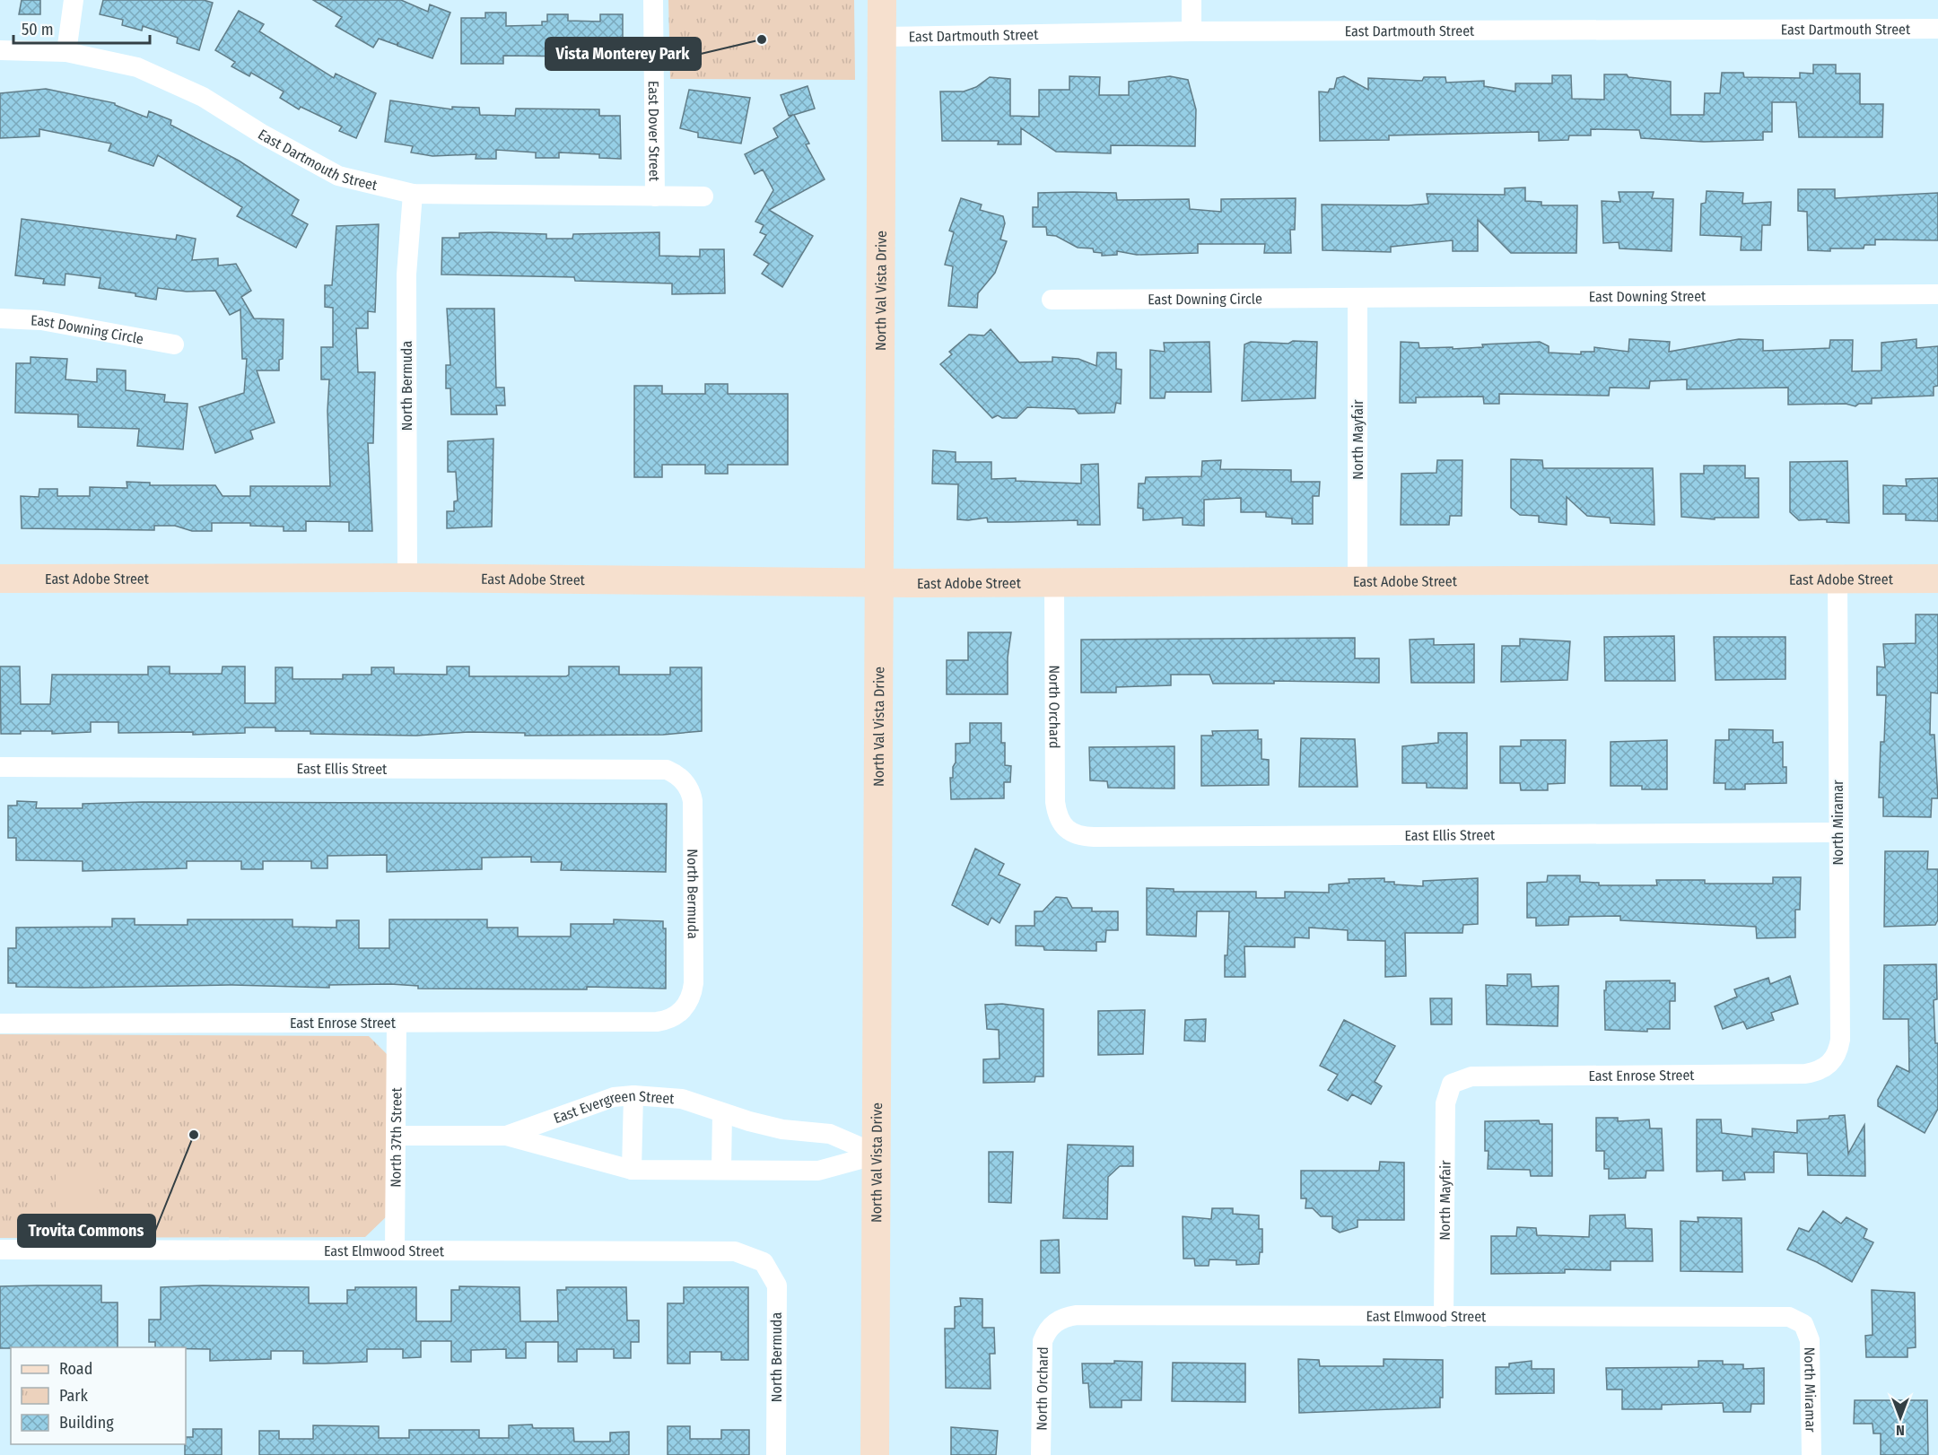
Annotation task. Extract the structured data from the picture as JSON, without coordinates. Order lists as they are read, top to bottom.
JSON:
{
  "streets": {
    "street": [
      "East Dartmouth Street",
      "East Dover Street",
      "North Val Vista Drive",
      "East Downing Street",
      "East Downing Circle",
      "North Bermuda",
      "North Mayfair",
      "East Adobe Street",
      "North Orchard",
      "East Ellis Street",
      "North Miramar",
      "East Enrose Street",
      "East Evergreen Street",
      "North 37th Street",
      "East Elmwood Street"
    ]
  },
  "crossings": [
    ["East Dartmouth Street", "East Dover Street"],
    ["East Dartmouth Street", "North Val Vista Drive"],
    ["East Dartmouth Street", "North Bermuda"],
    ["North Val Vista Drive", "East Adobe Street"],
    ["North Val Vista Drive", "East Evergreen Street"],
    ["East Downing Street", "East Downing Circle"],
    ["East Downing Street", "North Mayfair"],
    ["East Downing Circle", "North Mayfair"],
    ["North Bermuda", "East Adobe Street"],
    ["North Bermuda", "East Ellis Street"],
    ["North Bermuda", "East Enrose Street"],
    ["North Bermuda", "East Elmwood Street"],
    ["North Mayfair", "East Adobe Street"],
    ["North Mayfair", "East Enrose Street"],
    ["North Mayfair", "East Elmwood Street"],
    ["East Adobe Street", "North Orchard"],
    ["East Adobe Street", "North Miramar"],
    ["North Orchard", "East Ellis Street"],
    ["North Orchard", "East Elmwood Street"],
    ["East Ellis Street", "North Miramar"],
    ["North Miramar", "East Enrose Street"],
    ["North Miramar", "East Elmwood Street"],
    ["East Enrose Street", "North 37th Street"],
    ["East Evergreen Street", "North 37th Street"],
    ["North 37th Street", "East Elmwood Street"]
  ],
  "places": ["Vista Monterey Park", "Trovita Commons"],
  "legend": ["Road", "Park", "Building"],
  "scale_bar": "50 m",
  "north": "bottom"
}
